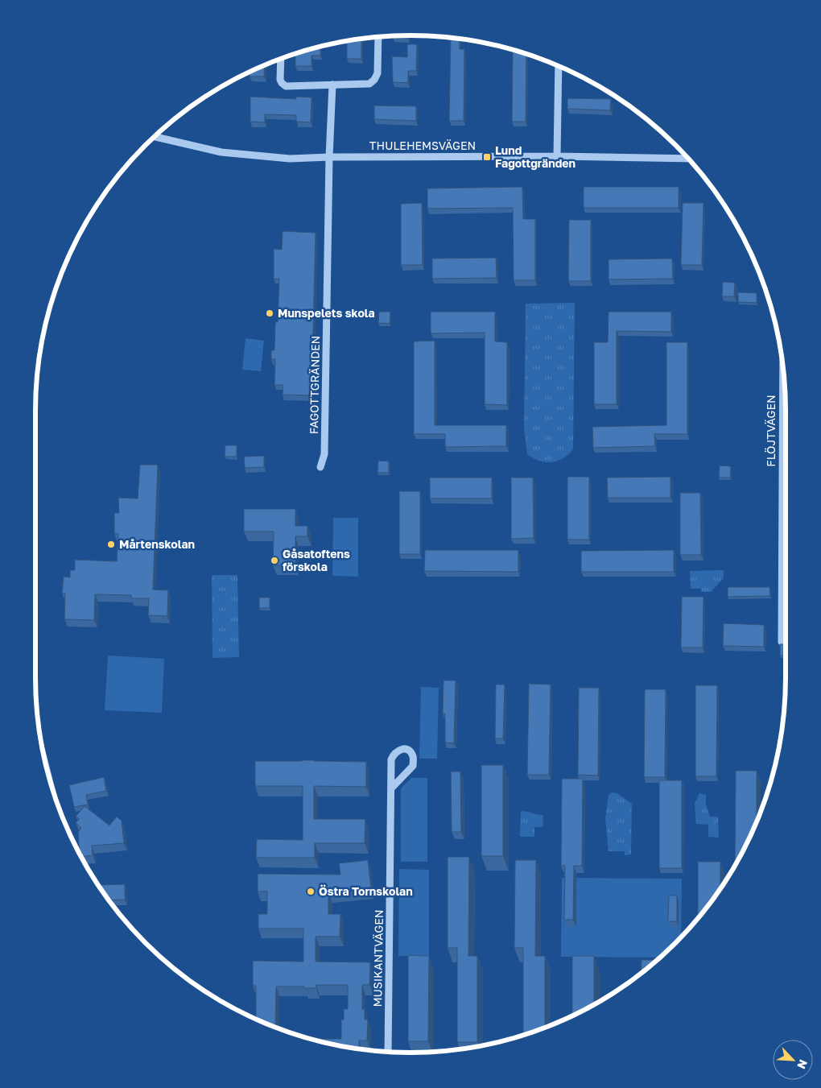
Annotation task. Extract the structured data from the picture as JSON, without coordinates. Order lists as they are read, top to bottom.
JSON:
{
  "streets": {
    "street": [
      "THULEHEMSVÄGEN",
      "FAGOTTGRÄNDEN",
      "FLÖJTVÄGEN",
      "MUSIKANTVÄGEN"
    ]
  },
  "crossings": [
    ["THULEHEMSVÄGEN", "FAGOTTGRÄNDEN"]
  ],
  "places": {
    "transit": ["Lund Fagottgränden"],
    "other": [
      "Munspelets skola",
      "Mårtenskolan",
      "Gåsatoftens förskola",
      "Östra Tornskolan"
    ]
  },
  "north": "bottom right"
}
